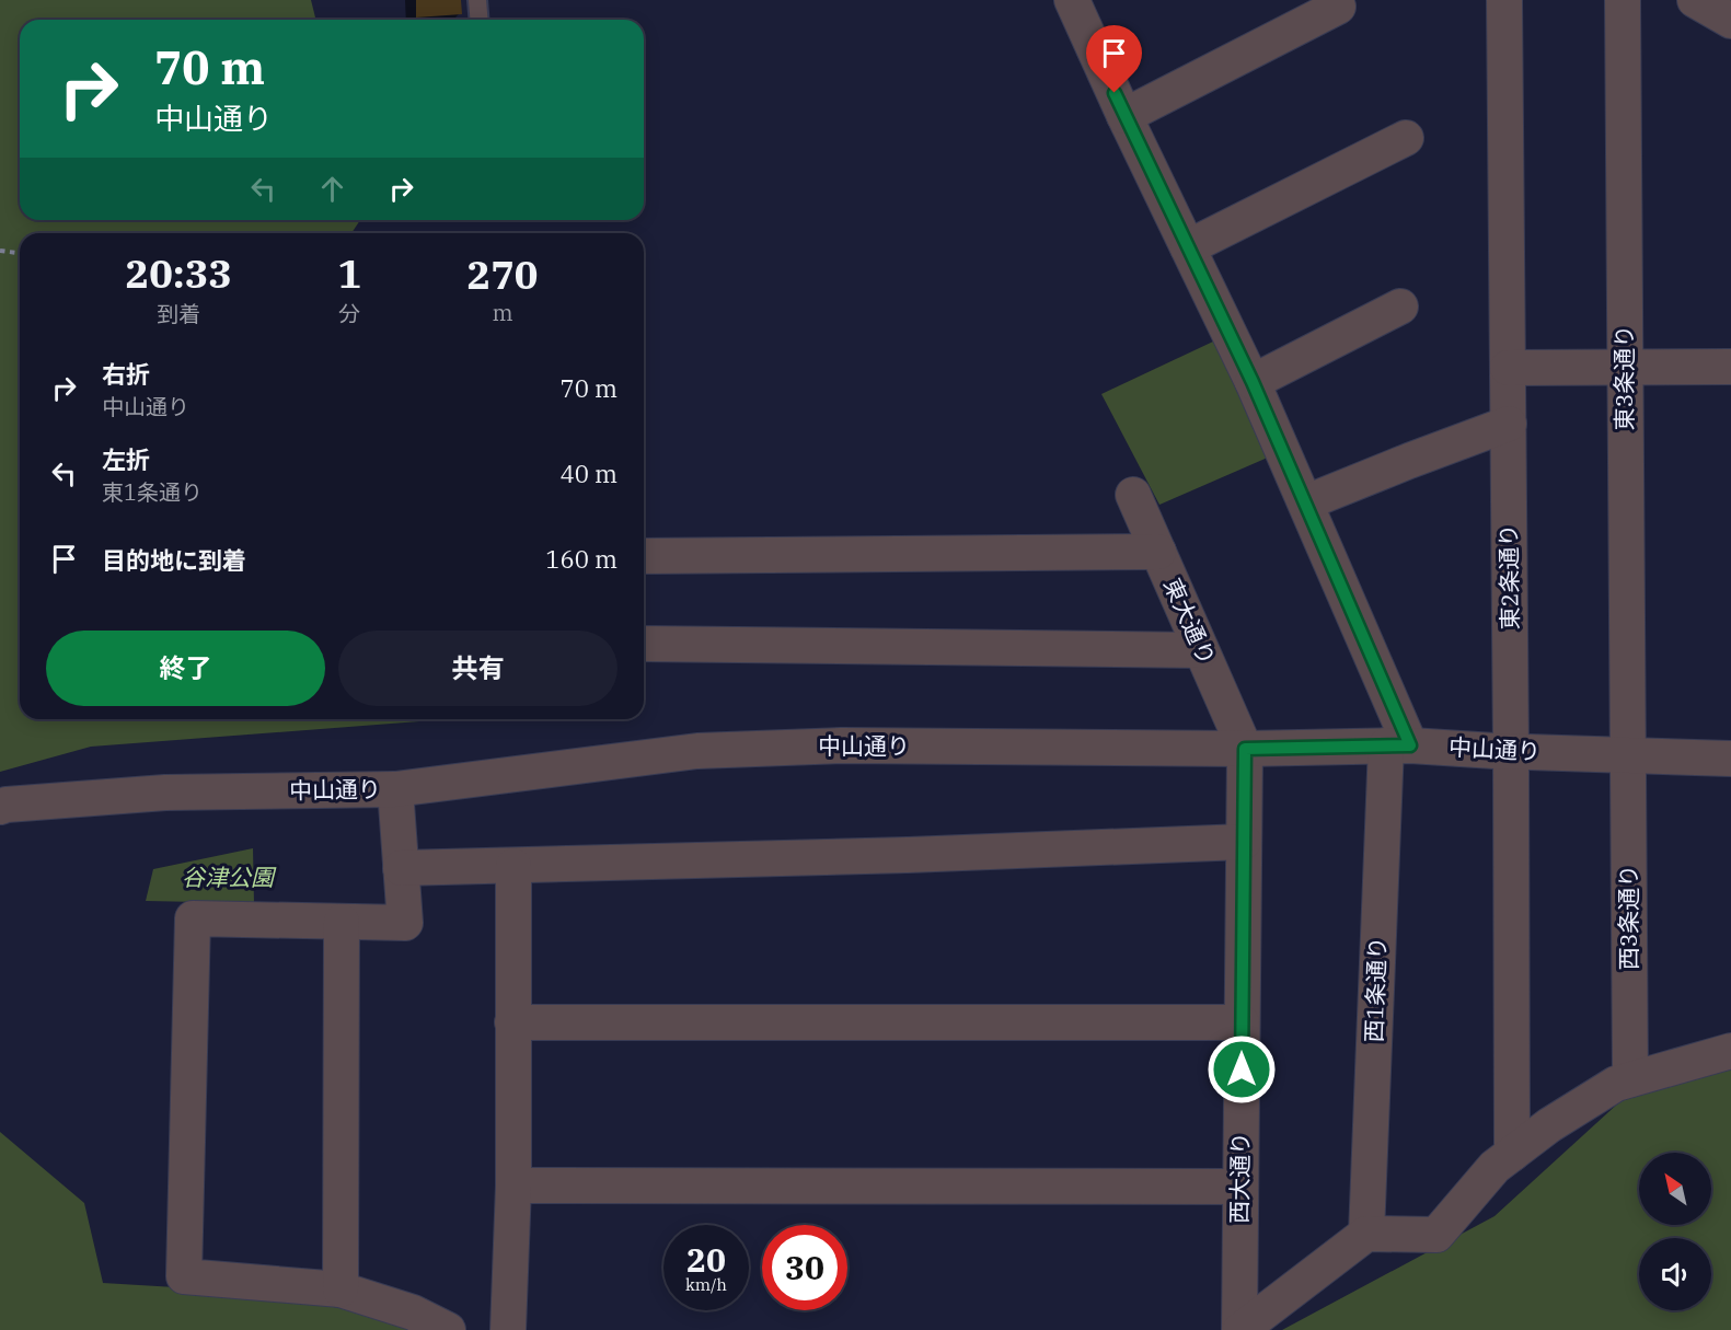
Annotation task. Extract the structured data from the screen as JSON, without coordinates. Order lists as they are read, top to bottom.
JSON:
{
  "streets": {
    "street": [
      "東3条通り",
      "東2条通り",
      "東大通り",
      "中山通り",
      "西3条通り",
      "西1条通り",
      "西大通り"
    ]
  },
  "crossings": [
    ["東3条通り", "中山通り"],
    ["東3条通り", "西3条通り"],
    ["東2条通り", "中山通り"],
    ["東大通り", "中山通り"],
    ["東大通り", "西大通り"],
    ["中山通り", "西3条通り"],
    ["中山通り", "西1条通り"],
    ["中山通り", "西大通り"]
  ],
  "parks": ["谷津公園"],
  "north": "top left",
  "page": {
    "turn": ["70 m", "中山通り"],
    "eta": [
      "20:33",
      "到着",
      "1",
      "分",
      "270",
      "m"
    ],
    "list": [
      {
        "name": "右折",
        "note": "中山通り",
        "value": "70 m"
      },
      {
        "name": "左折",
        "note": "東1条通り",
        "value": "40 m"
      },
      {
        "name": "目的地に到着",
        "value": "160 m"
      }
    ],
    "buttons": ["終了", "共有"],
    "speed": "20 km/h",
    "limit": "30"
  }
}
